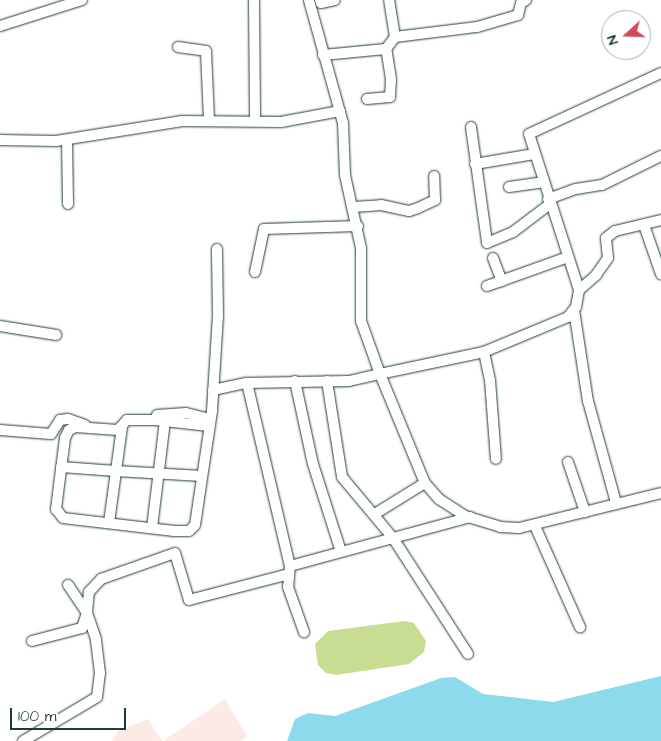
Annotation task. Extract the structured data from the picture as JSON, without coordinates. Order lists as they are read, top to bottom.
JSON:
{
  "scale_bar": "100 m",
  "north": "left"
}
